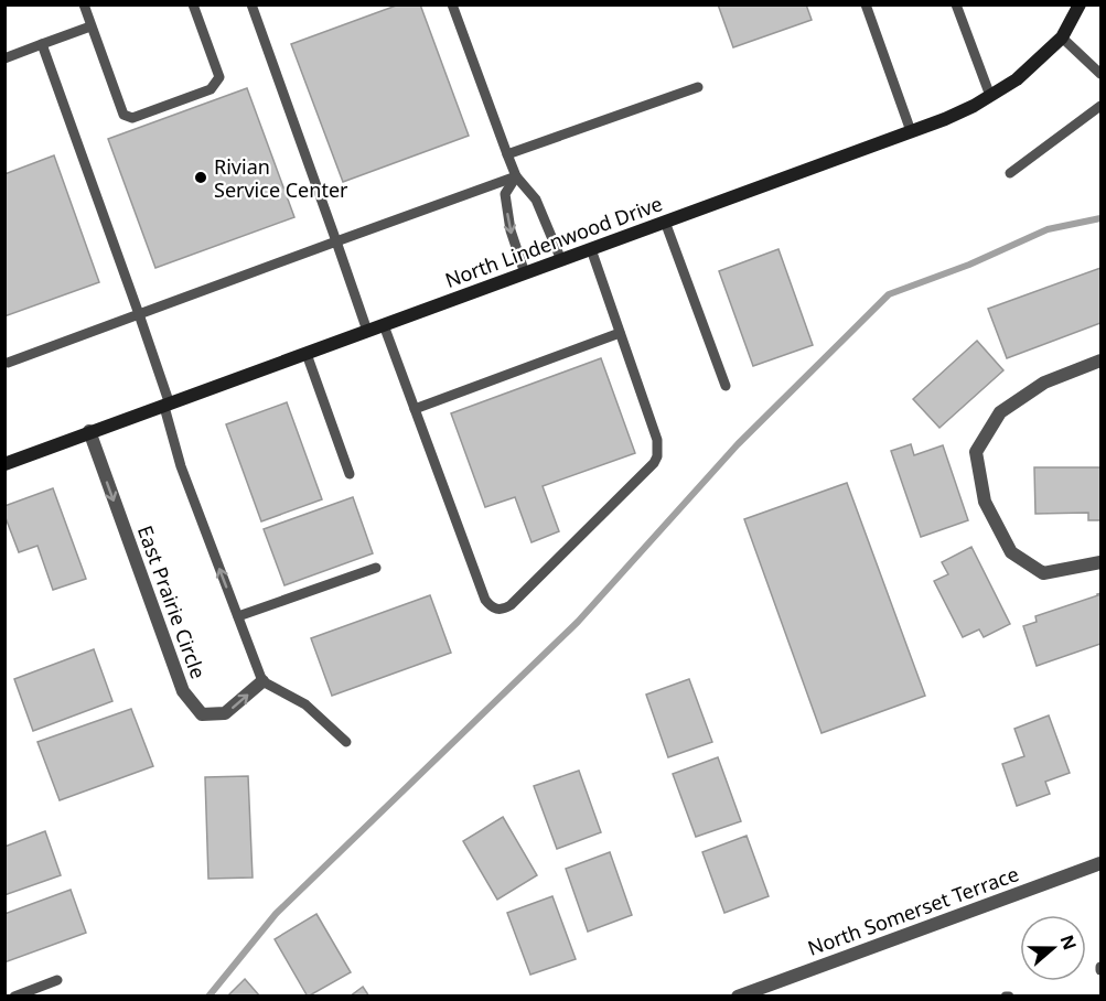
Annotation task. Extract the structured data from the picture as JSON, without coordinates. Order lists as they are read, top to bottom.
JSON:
{
  "streets": {
    "street": ["North Lindenwood Drive", "East Prairie Circle", "North Somerset Terrace"]
  },
  "crossings": [
    ["North Lindenwood Drive", "East Prairie Circle"]
  ],
  "one_way": ["East Prairie Circle"],
  "places": ["Rivian Service Center"],
  "north": "right"
}
